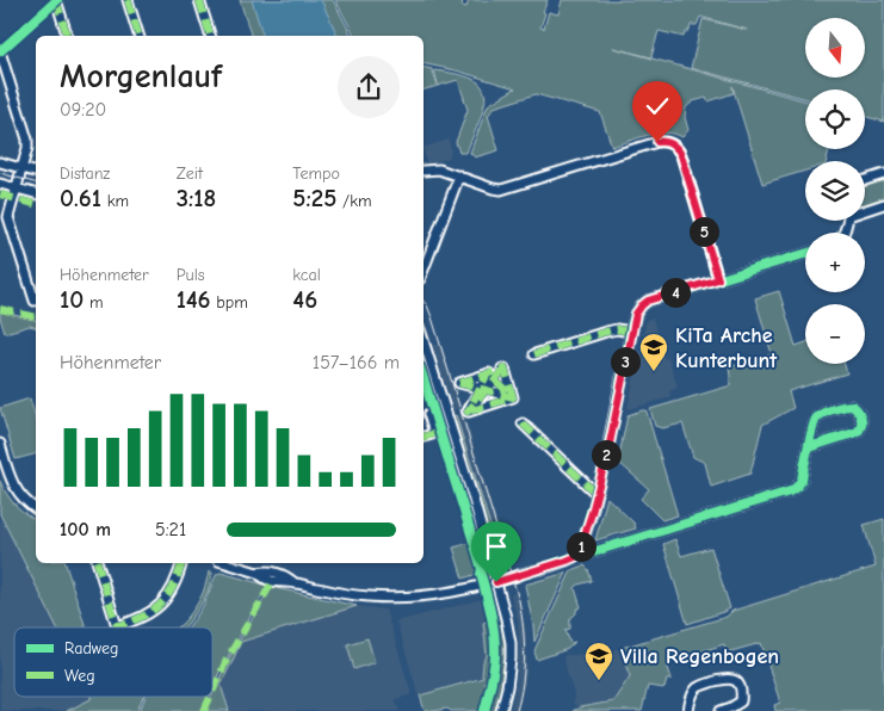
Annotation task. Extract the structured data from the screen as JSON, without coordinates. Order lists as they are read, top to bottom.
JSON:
{
  "places": {
    "school or university": ["KiTa Arche Kunterbunt", "Villa Regenbogen"]
  },
  "legend": ["Radweg", "Weg"],
  "north": "bottom",
  "page": {
    "map_buttons": ["+", "−"],
    "heading": ["Morgenlauf", "09:20"],
    "stats": [
      ["Distanz", "0.61 km"],
      ["Zeit", "3:18"],
      ["Tempo", "5:25 /km"],
      ["Höhenmeter", "10 m"],
      ["Puls", "146 bpm"],
      ["kcal", "46"]
    ],
    "pins": [
      "5",
      "4",
      "3",
      "2",
      "1"
    ],
    "chart": ["Höhenmeter", "157–166 m"],
    "list": [
      {
        "name": "100 m",
        "note": "5:21"
      }
    ]
  }
}
